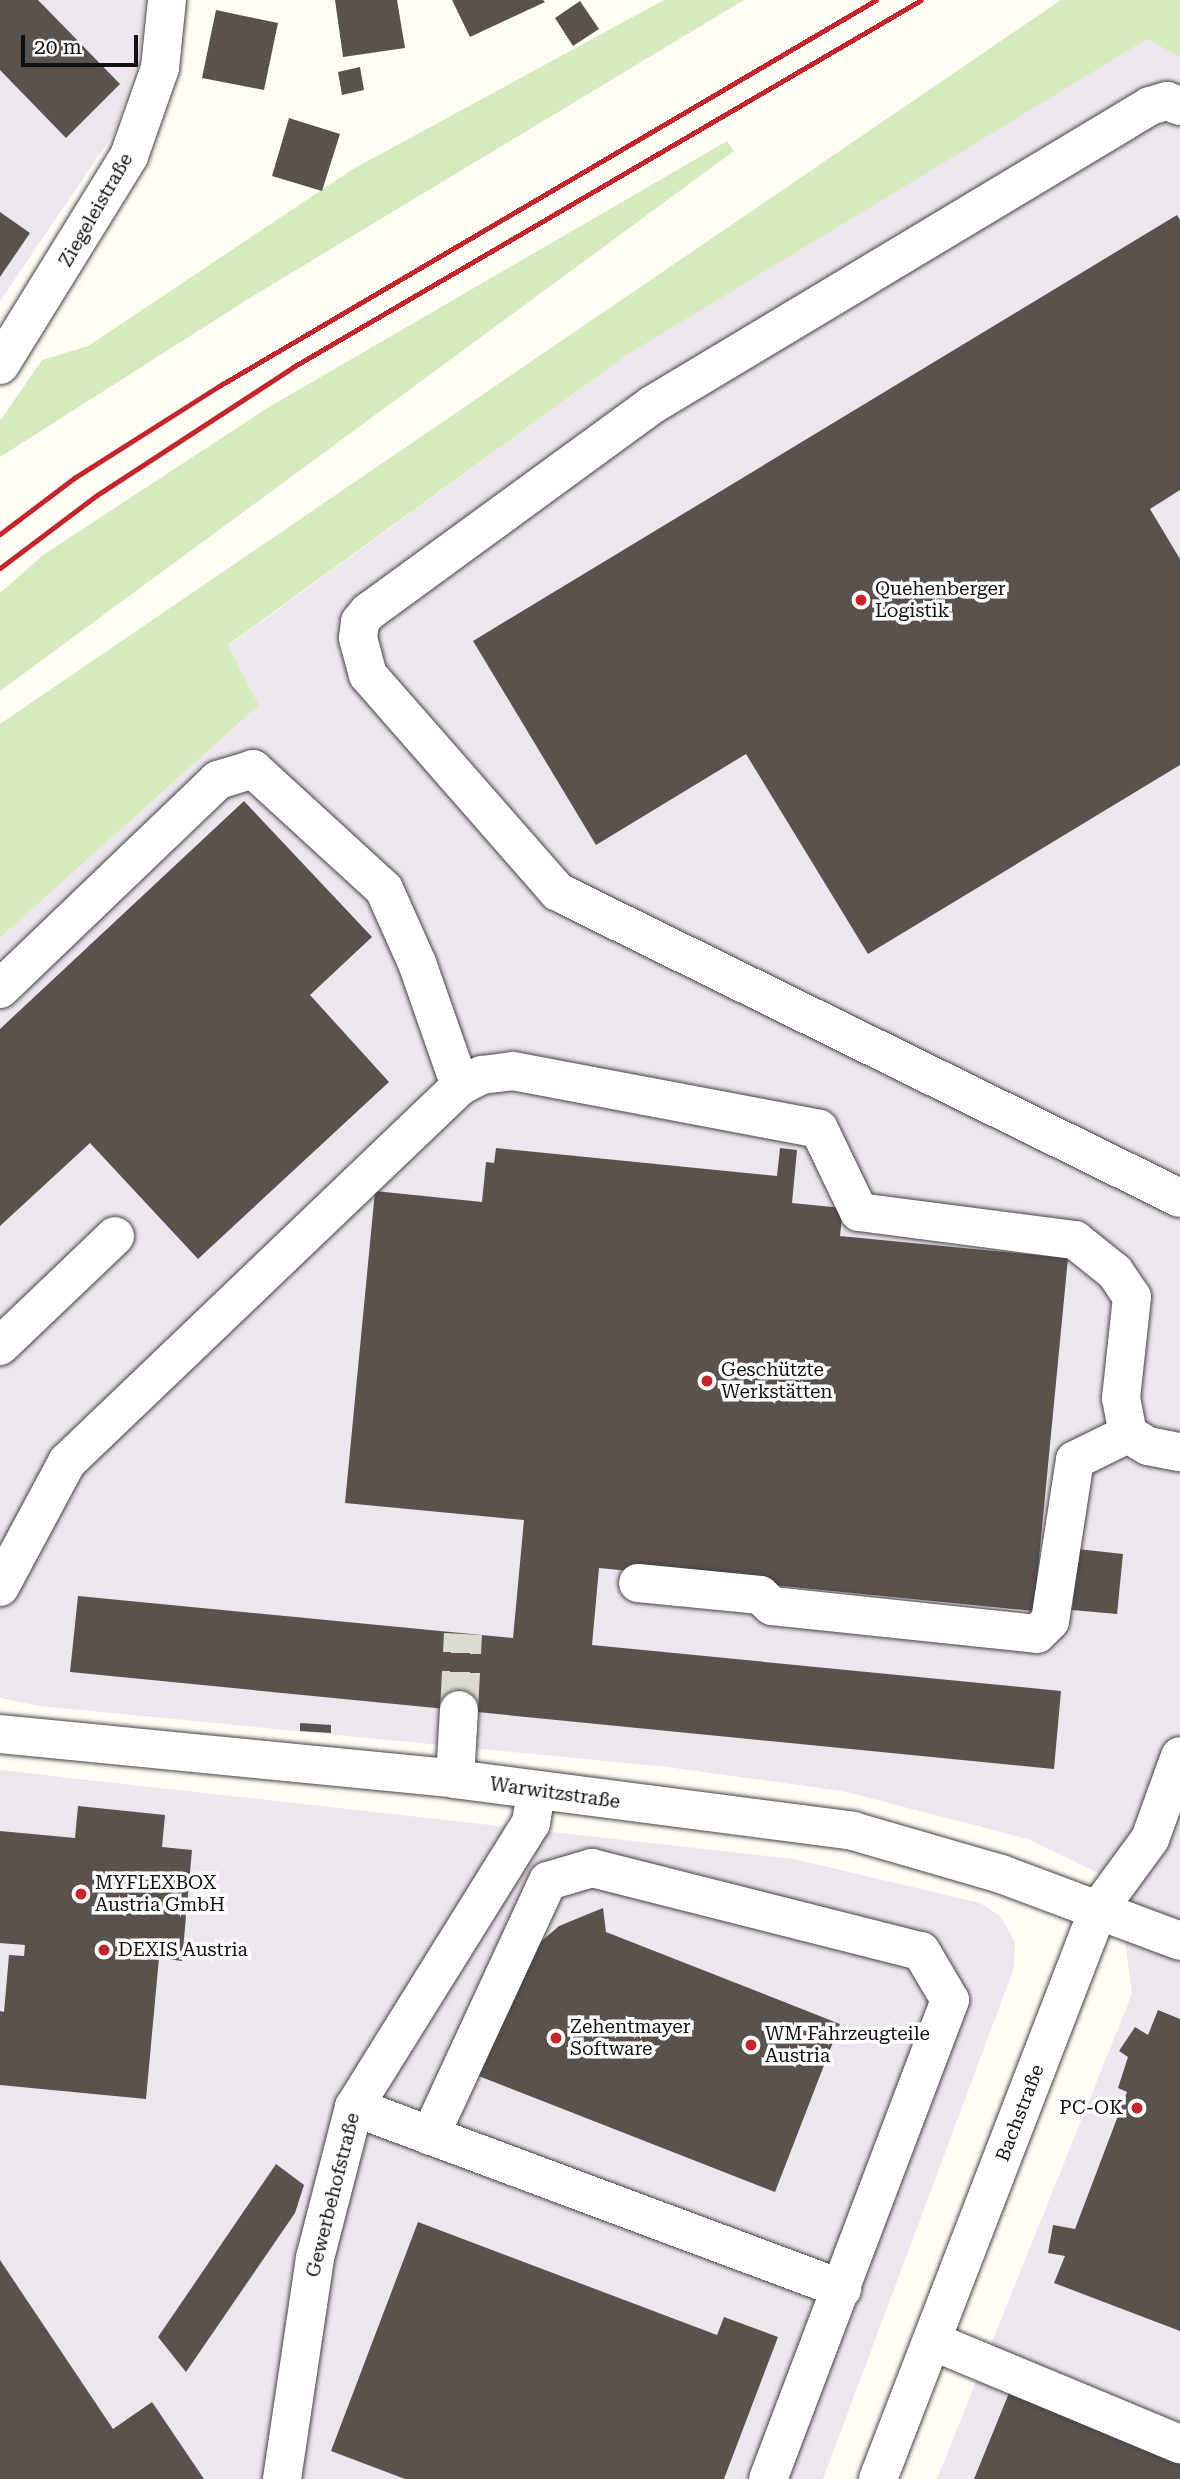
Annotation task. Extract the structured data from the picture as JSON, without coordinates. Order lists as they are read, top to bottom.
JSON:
{
  "streets": {
    "street": [
      "Ziegeleistraße",
      "Warwitzstraße",
      "Bachstraße",
      "Gewerbehofstraße"
    ]
  },
  "crossings": [
    ["Warwitzstraße", "Bachstraße"],
    ["Warwitzstraße", "Gewerbehofstraße"]
  ],
  "places": [
    "Quehenberger Logistik",
    "Geschützte Werkstätten",
    "MYFLEXBOX Austria GmbH",
    "DEXIS Austria",
    "Zehentmayer Software",
    "WM Fahrzeugteile Austria",
    "PC-OK"
  ],
  "scale_bar": "20 m"
}
